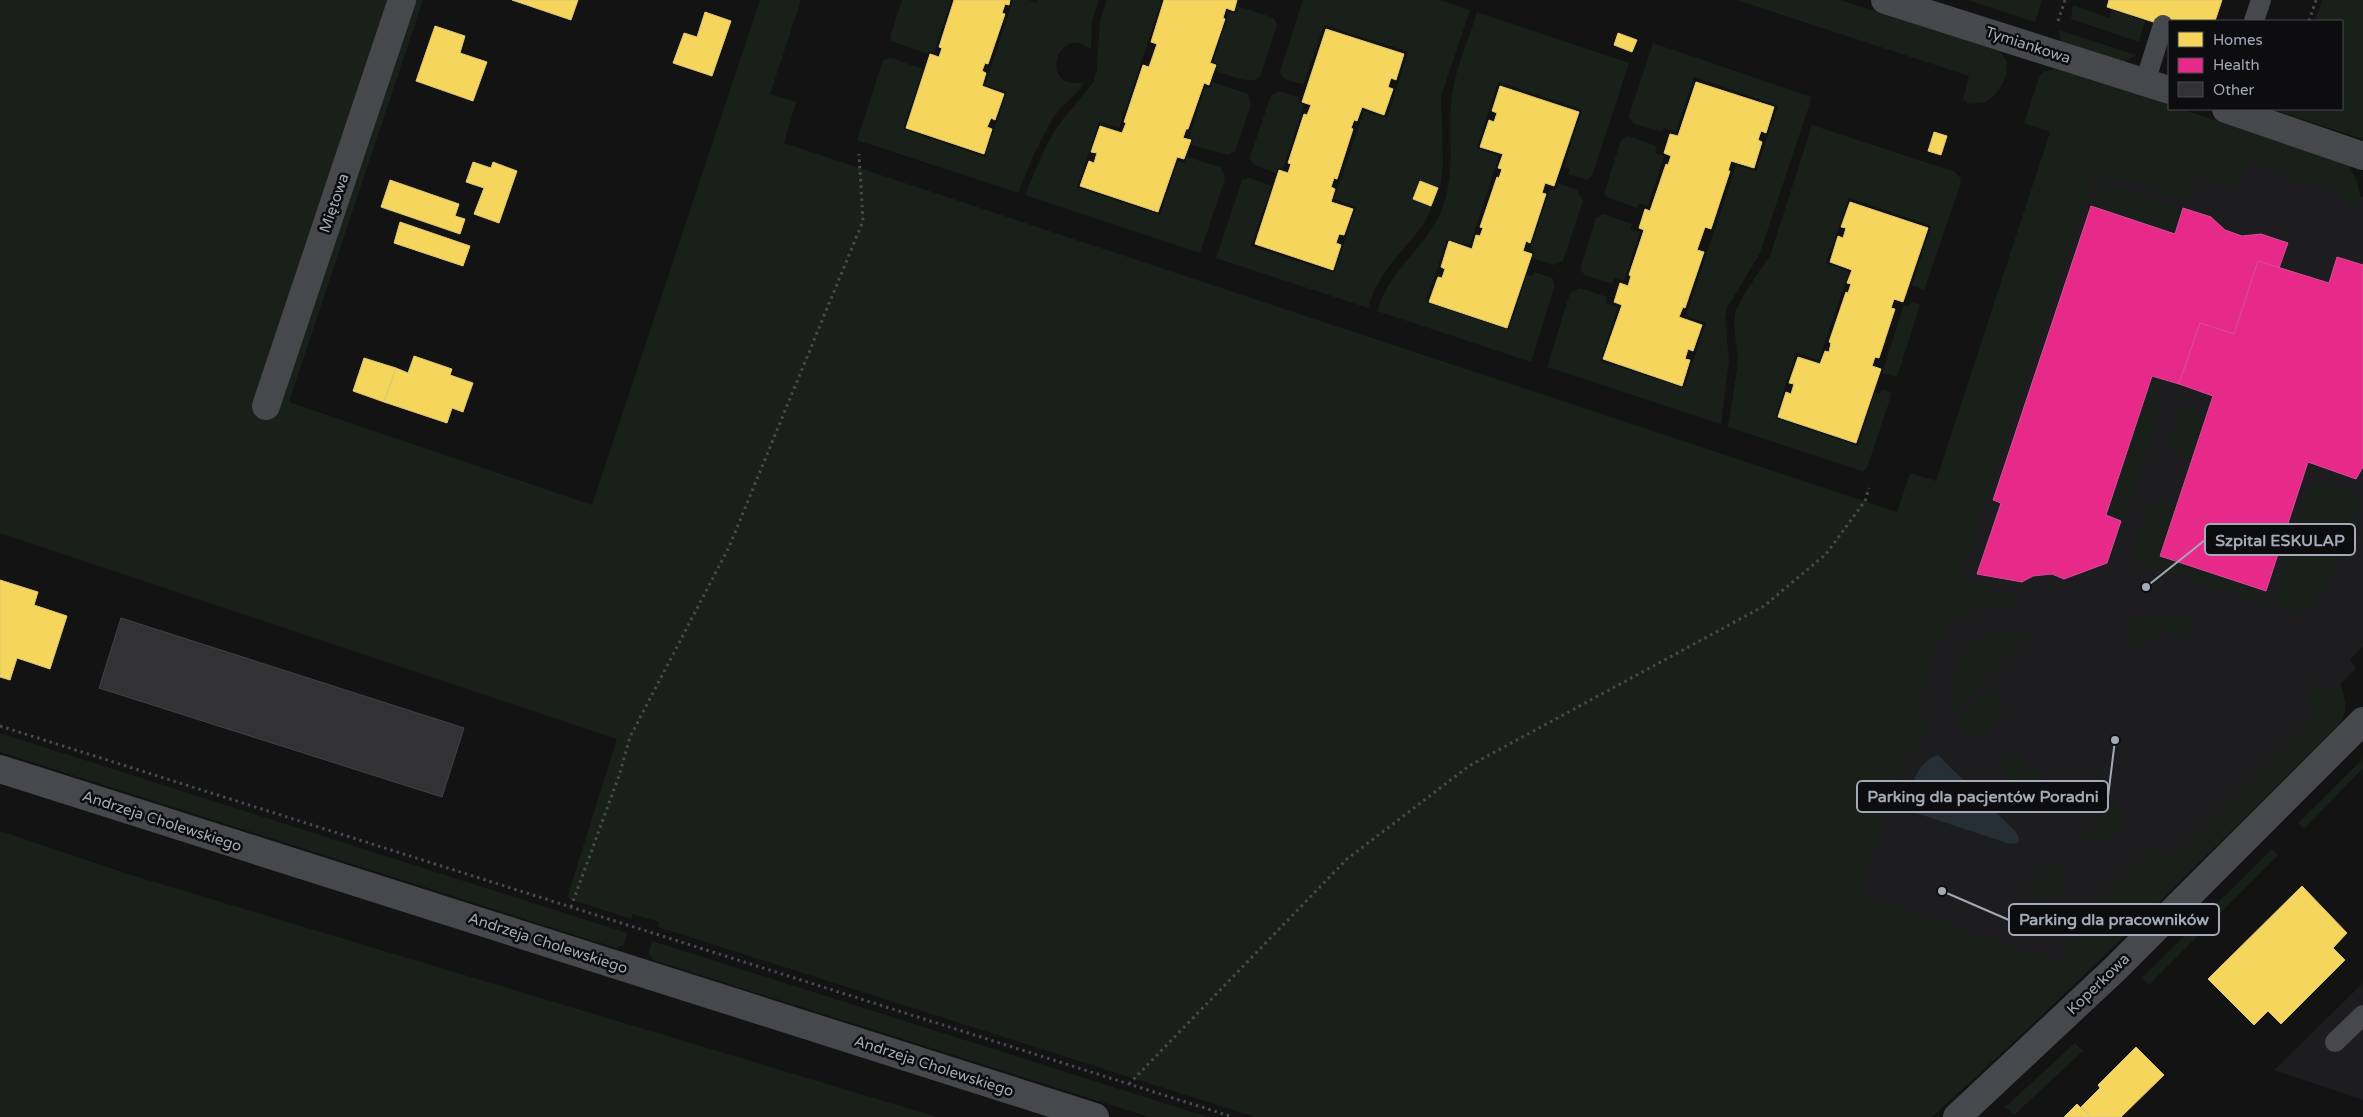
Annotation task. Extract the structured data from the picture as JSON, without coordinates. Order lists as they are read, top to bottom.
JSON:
{
  "streets": {
    "street": [
      "Tymiankowa",
      "Miętowa",
      "Andrzeja Cholewskiego",
      "Koperkowa"
    ]
  },
  "places": ["Szpital ESKULAP", "Parking dla pacjentów Poradni", "Parking dla pracowników"],
  "legend": ["Homes", "Health", "Other"]
}
